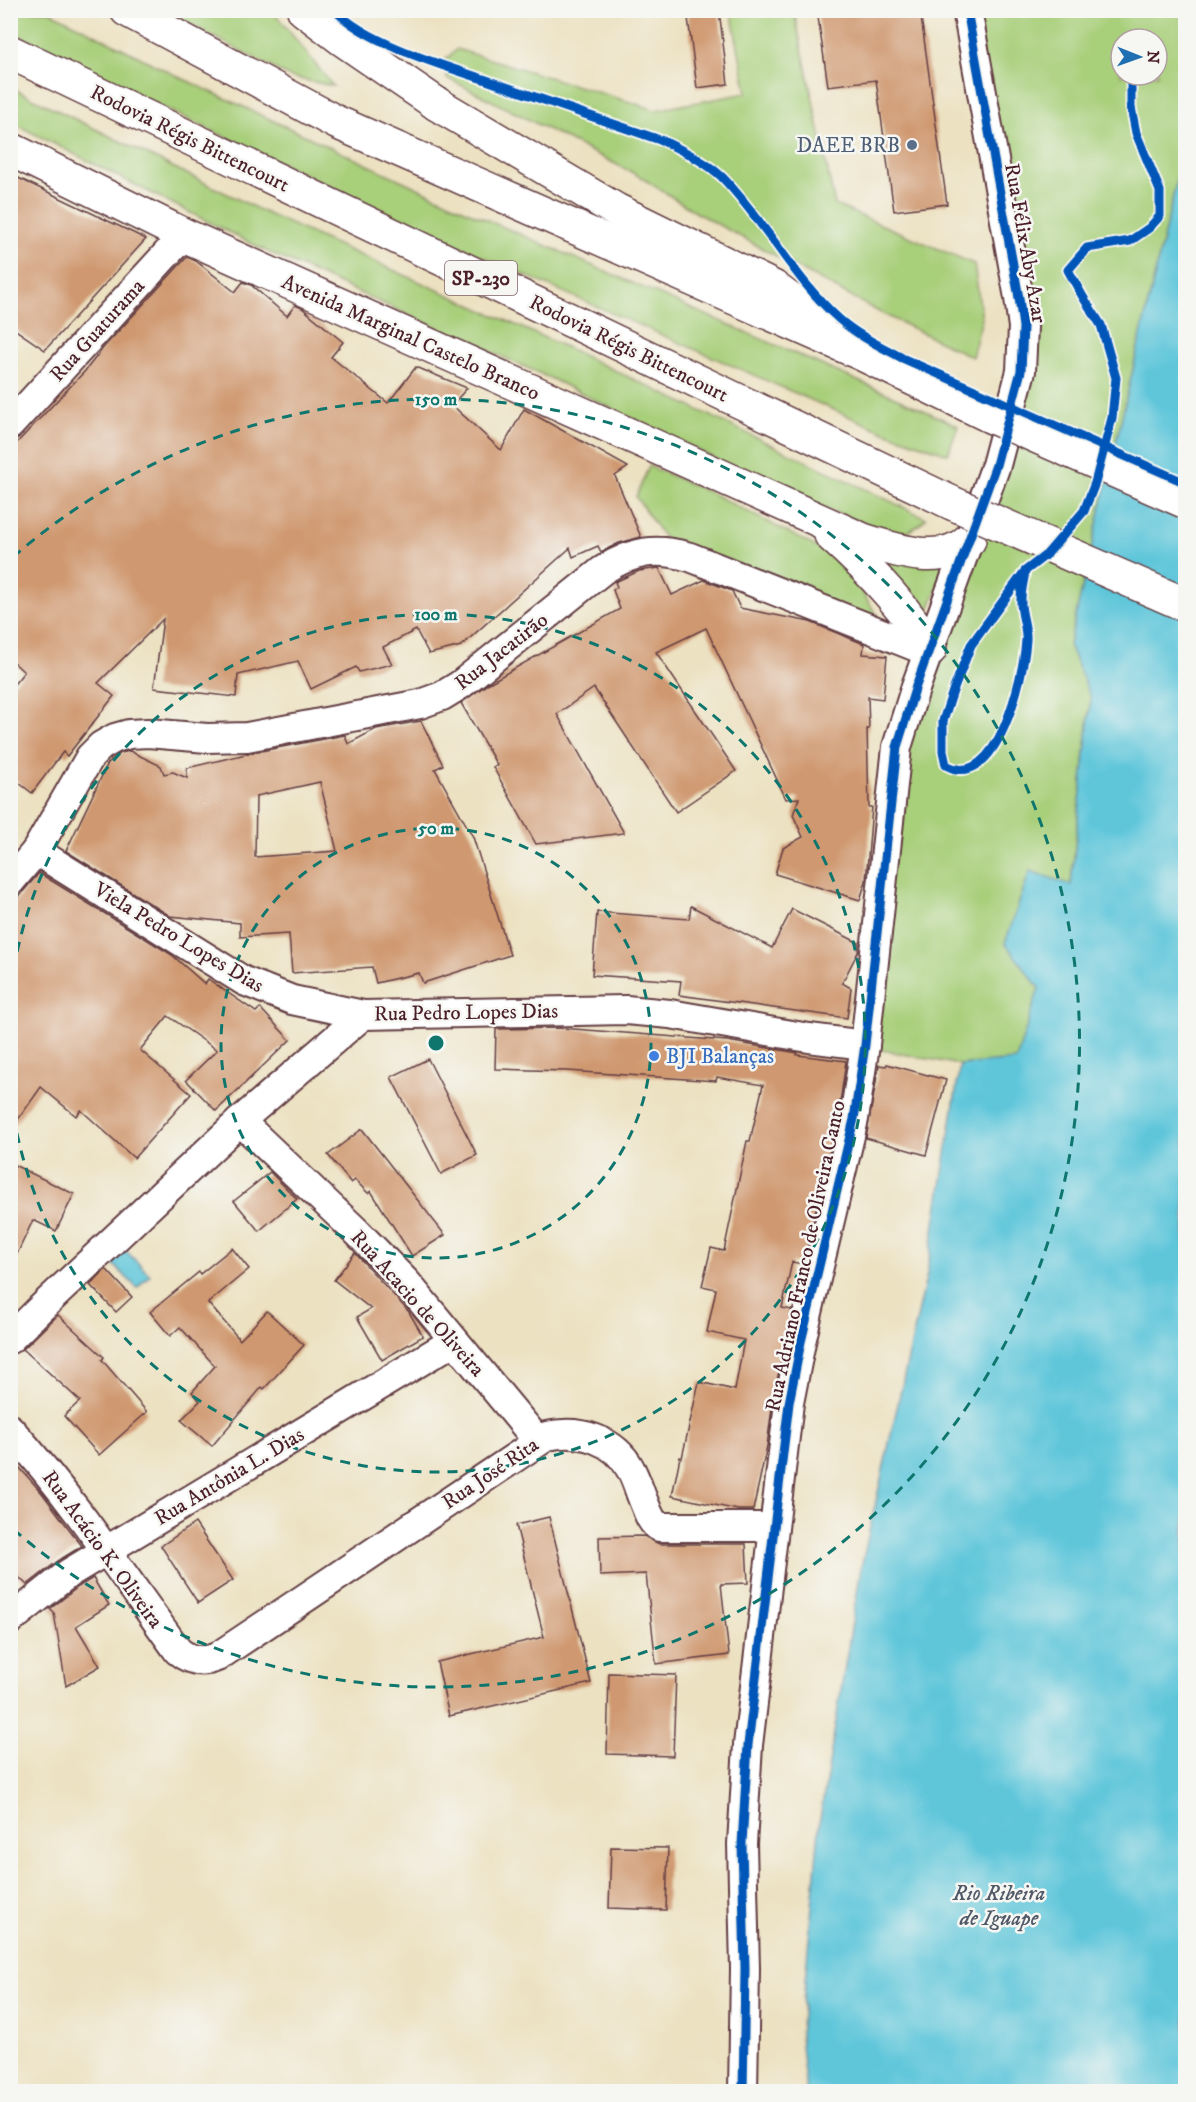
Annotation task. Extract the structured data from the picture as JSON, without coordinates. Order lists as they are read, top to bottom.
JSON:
{
  "streets": {
    "main road": ["Rodovia Régis Bittencourt", "SP-230", "Avenida Marginal Castelo Branco"],
    "street": [
      "Rua Félix Aby Azar",
      "Rua Guaturama",
      "Rua Jacatirão",
      "Viela Pedro Lopes Dias",
      "Rua Pedro Lopes Dias",
      "Rua Adriano Franco de Oliveira Canto",
      "Rua Acacio de Oliveira",
      "Rua José Rita",
      "Rua Antônia L. Dias",
      "Rua Acácio K. Oliveira"
    ]
  },
  "crossings": [
    ["Rua Félix Aby Azar", "Avenida Marginal Castelo Branco"],
    ["Rua Félix Aby Azar", "Rua Jacatirão"],
    ["Rua Félix Aby Azar", "Rua Adriano Franco de Oliveira Canto"],
    ["Rua Guaturama", "Avenida Marginal Castelo Branco"],
    ["Avenida Marginal Castelo Branco", "Rua Jacatirão"],
    ["Avenida Marginal Castelo Branco", "Rua Adriano Franco de Oliveira Canto"],
    ["Rua Jacatirão", "Viela Pedro Lopes Dias"],
    ["Rua Jacatirão", "Rua Adriano Franco de Oliveira Canto"],
    ["Viela Pedro Lopes Dias", "Rua Pedro Lopes Dias"],
    ["Rua Pedro Lopes Dias", "Rua Adriano Franco de Oliveira Canto"],
    ["Rua Pedro Lopes Dias", "Rua Acacio de Oliveira"],
    ["Rua Adriano Franco de Oliveira Canto", "Rua José Rita"],
    ["Rua Acacio de Oliveira", "Rua José Rita"],
    ["Rua Acacio de Oliveira", "Rua Antônia L. Dias"],
    ["Rua José Rita", "Rua Acácio K. Oliveira"],
    ["Rua Antônia L. Dias", "Rua Acácio K. Oliveira"]
  ],
  "water": ["Rio Ribeira de Iguape"],
  "places": ["DAEE BRB", "BJI Balanças"],
  "north": "right",
  "rings": ["150 m", "100 m", "50 m"]
}
